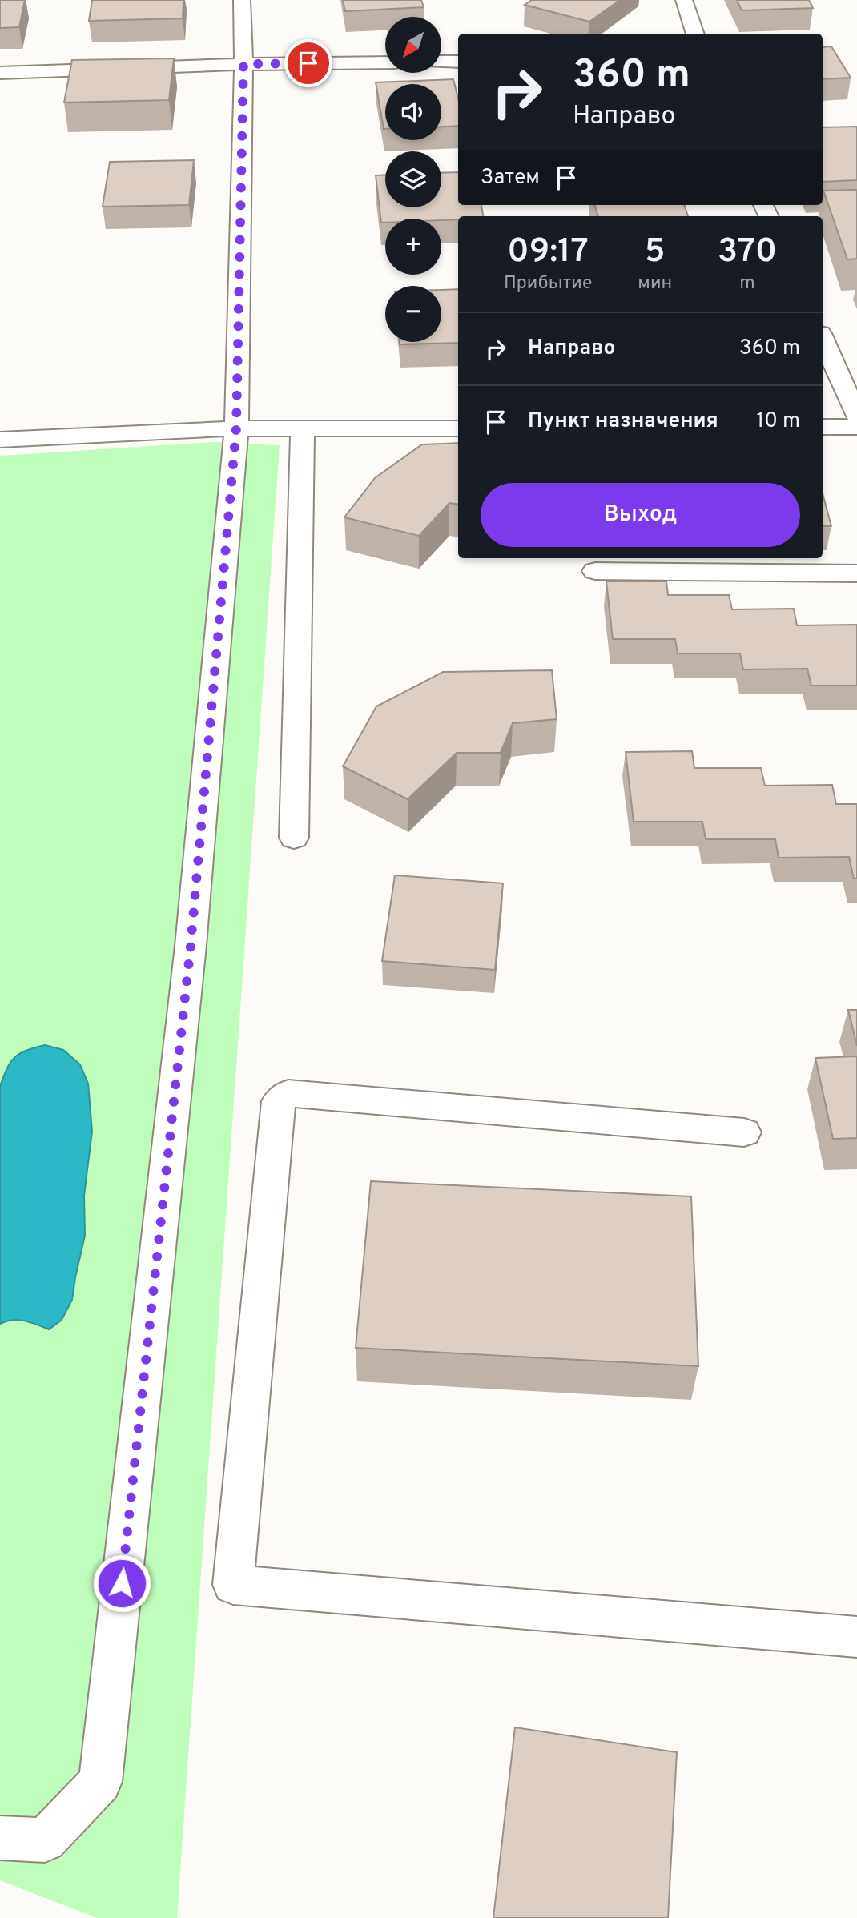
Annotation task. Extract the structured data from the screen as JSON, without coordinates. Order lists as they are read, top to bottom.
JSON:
{
  "north": "bottom left",
  "page": {
    "map_buttons": ["+", "−"],
    "turn": ["360 m", "Направо"],
    "then": "Затем",
    "eta": [
      "09:17",
      "Прибытие",
      "5",
      "мин",
      "370",
      "m"
    ],
    "list": [
      {
        "name": "Направо",
        "value": "360 m"
      },
      {
        "name": "Пункт назначения",
        "value": "10 m"
      }
    ],
    "buttons": "Выход"
  }
}
